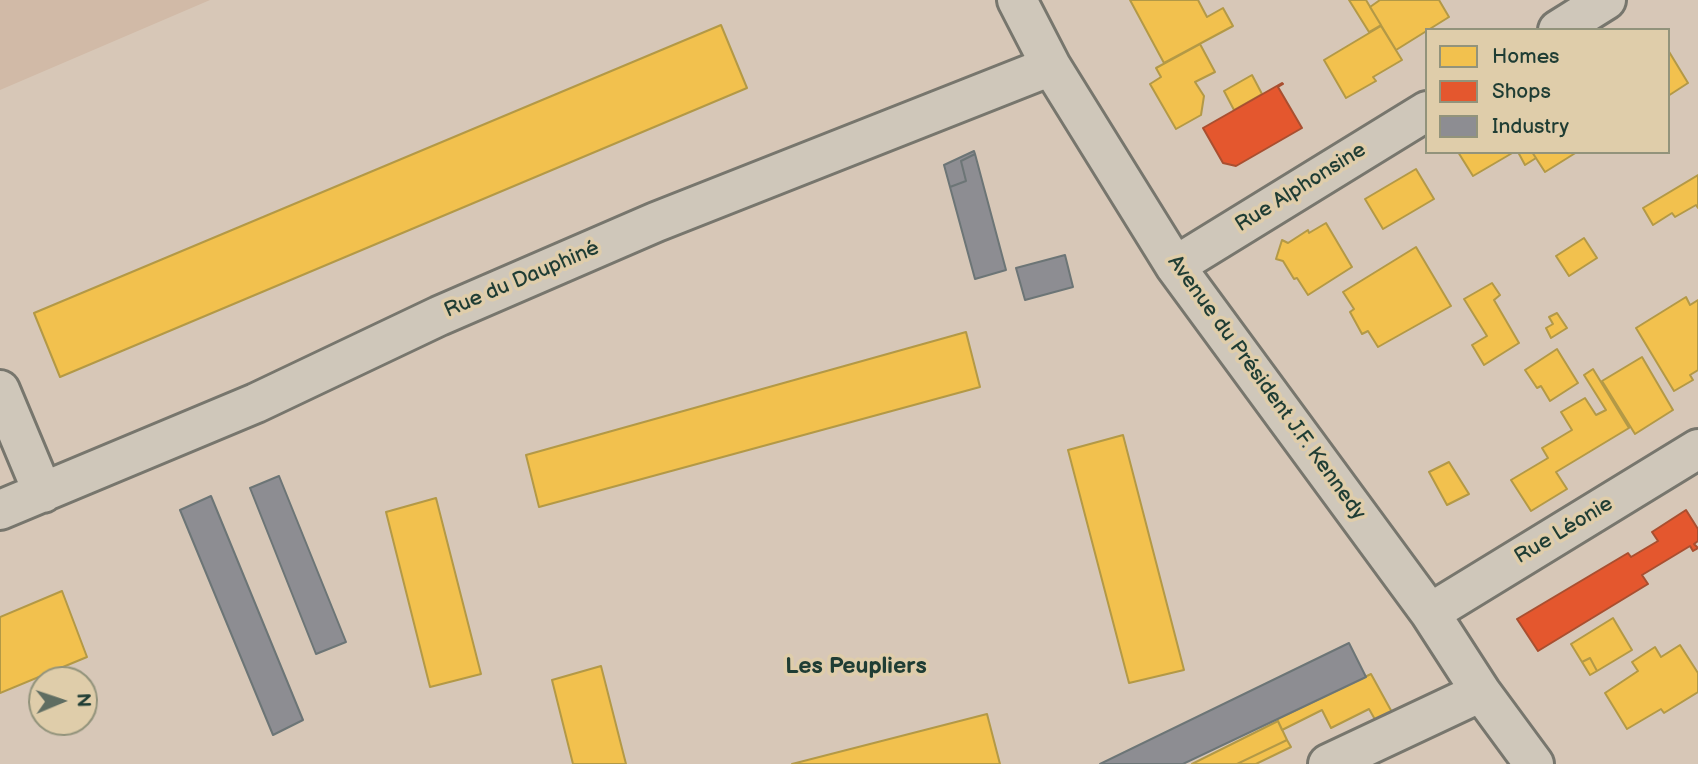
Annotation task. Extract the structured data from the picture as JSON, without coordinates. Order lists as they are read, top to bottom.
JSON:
{
  "streets": {
    "street": [
      "Rue Alphonsine",
      "Rue du Dauphiné",
      "Avenue du Président J.F. Kennedy",
      "Rue Léonie"
    ]
  },
  "crossings": [
    ["Rue Alphonsine", "Avenue du Président J.F. Kennedy"],
    ["Rue du Dauphiné", "Avenue du Président J.F. Kennedy"],
    ["Avenue du Président J.F. Kennedy", "Rue Léonie"]
  ],
  "districts": ["Les Peupliers"],
  "legend": ["Homes", "Shops", "Industry"],
  "north": "right"
}
